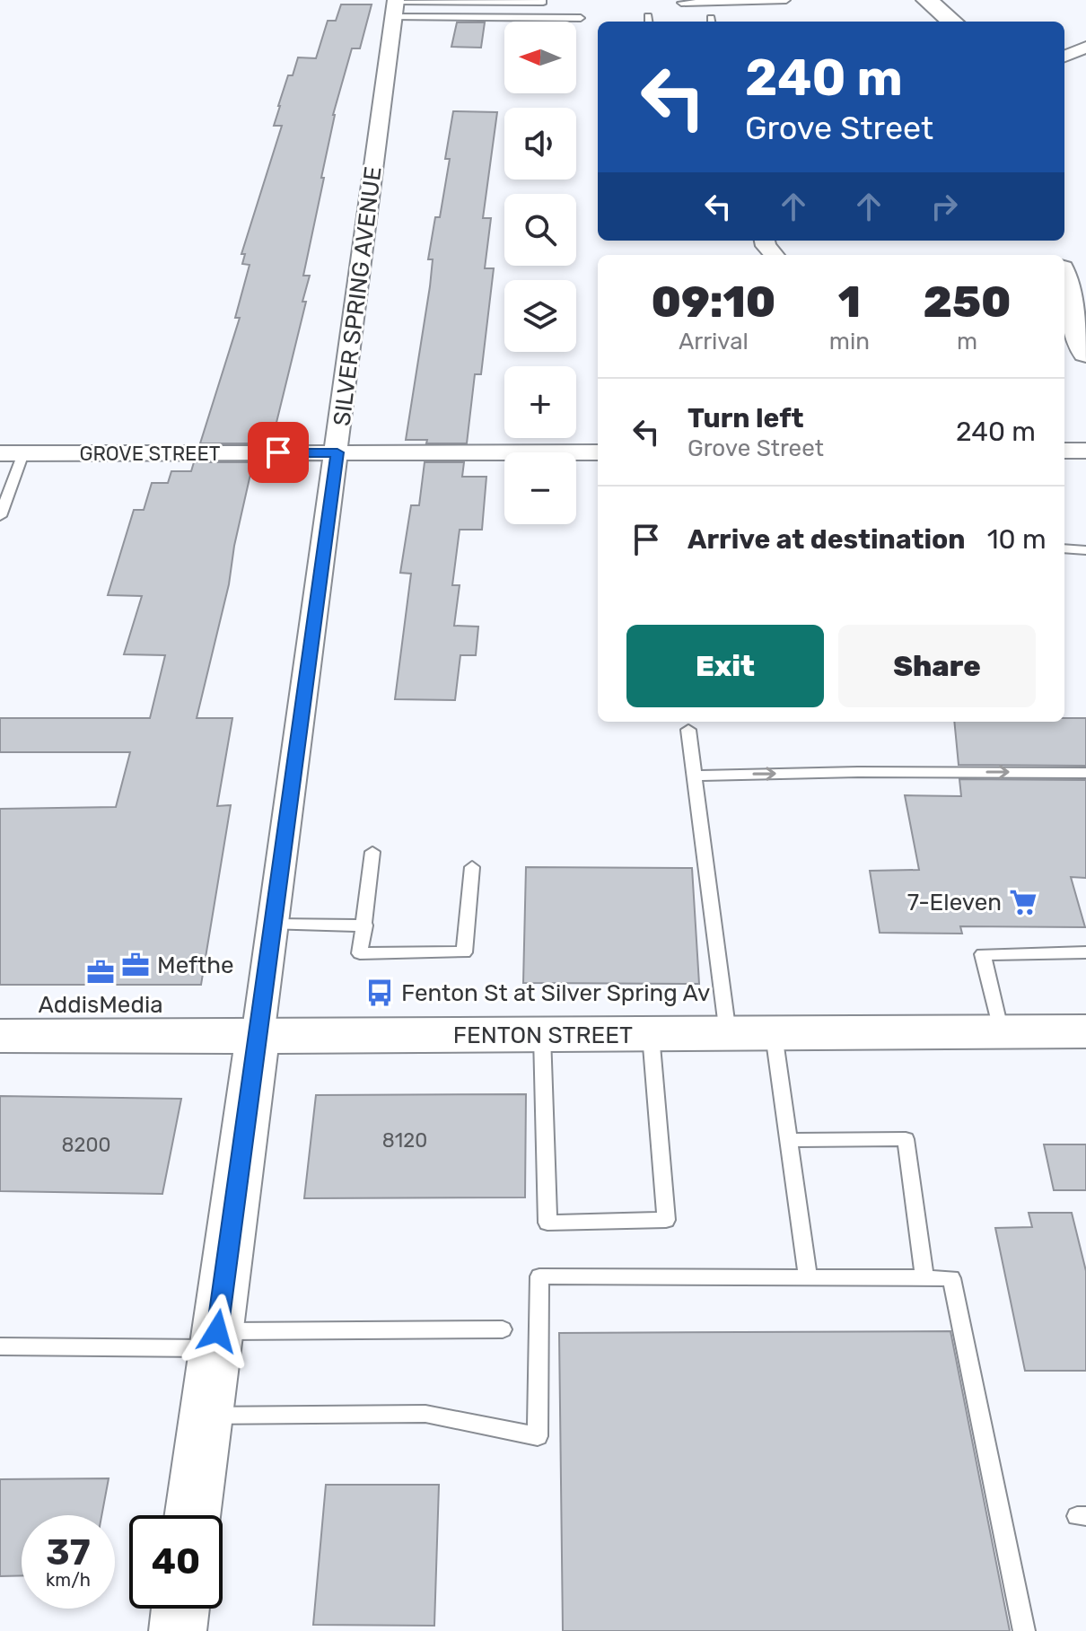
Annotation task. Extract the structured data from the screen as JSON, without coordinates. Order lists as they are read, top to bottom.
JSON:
{
  "streets": {
    "street": ["SILVER SPRING AVENUE", "GROVE STREET", "FENTON STREET"]
  },
  "crossings": [
    ["SILVER SPRING AVENUE", "GROVE STREET"],
    ["SILVER SPRING AVENUE", "FENTON STREET"]
  ],
  "places": {
    "supermarket": ["7-Eleven"],
    "office": ["Mefthe", "AddisMedia"],
    "bus stop": ["Fenton St at Silver Spring Av"]
  },
  "house_numbers": ["8120", "8200"],
  "north": "left",
  "page": {
    "map_buttons": ["+", "−"],
    "turn": ["240 m", "Grove Street"],
    "eta": [
      "09:10",
      "Arrival",
      "1",
      "min",
      "250",
      "m"
    ],
    "list": [
      {
        "name": "Turn left",
        "note": "Grove Street",
        "value": "240 m"
      },
      {
        "name": "Arrive at destination",
        "value": "10 m"
      }
    ],
    "buttons": ["Exit", "Share"],
    "speed": "37 km/h",
    "limit": "40"
  }
}
